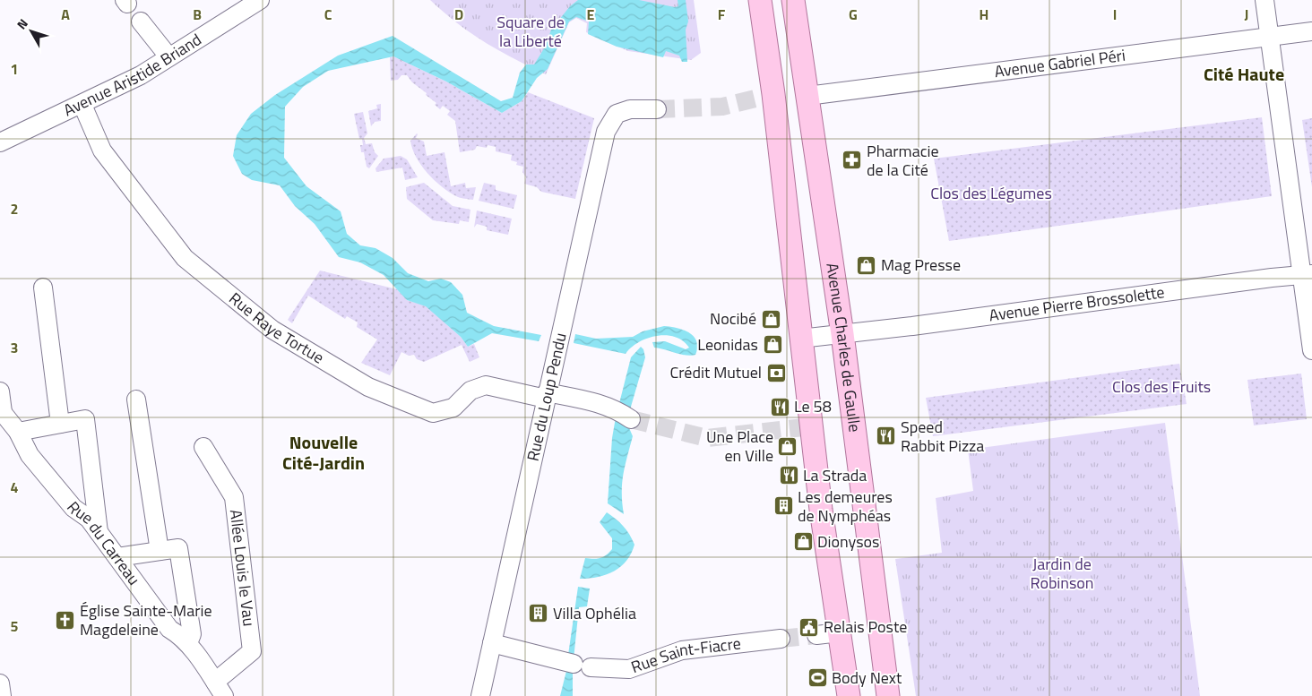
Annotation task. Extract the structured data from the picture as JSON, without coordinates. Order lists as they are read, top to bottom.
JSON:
{
  "streets": {
    "main road": ["Avenue Charles de Gaulle"],
    "street": [
      "Avenue Gabriel Péri",
      "Avenue Aristide Briand",
      "Avenue Pierre Brossolette",
      "Rue Raye Tortue",
      "Rue du Loup Pendu",
      "Rue du Carreau",
      "Allée Louis le Vau",
      "Rue Saint-Fiacre"
    ]
  },
  "crossings": [
    ["Avenue Gabriel Péri", "Avenue Charles de Gaulle"],
    ["Avenue Aristide Briand", "Rue Raye Tortue"],
    ["Avenue Pierre Brossolette", "Avenue Charles de Gaulle"],
    ["Rue Raye Tortue", "Rue du Loup Pendu"],
    ["Rue du Carreau", "Allée Louis le Vau"]
  ],
  "districts": ["Cité Haute", "Nouvelle Cité-Jardin"],
  "parks": [
    "Square de la Liberté",
    "Clos des Légumes",
    "Clos des Fruits",
    "Jardin de Robinson"
  ],
  "places": {
    "pharmacy": ["Pharmacie de la Cité"],
    "shop": [
      "Mag Presse",
      "Nocibé",
      "Leonidas",
      "Une Place en Ville",
      "Dionysos"
    ],
    "bank": ["Crédit Mutuel"],
    "restaurant": ["Le 58", "Speed Rabbit Pizza", "La Strada"],
    "building": ["Les demeures de Nymphéas", "Villa Ophélia"],
    "church": ["Église Sainte-Marie Magdeleine"],
    "public building": ["Relais Poste"],
    "sports": ["Body Next"]
  },
  "north": "top left",
  "grid": {
    "columns": [
      "A",
      "B",
      "C",
      "D",
      "E",
      "F",
      "G",
      "H",
      "I",
      "J"
    ],
    "rows": [
      "1",
      "2",
      "3",
      "4",
      "5"
    ]
  }
}
